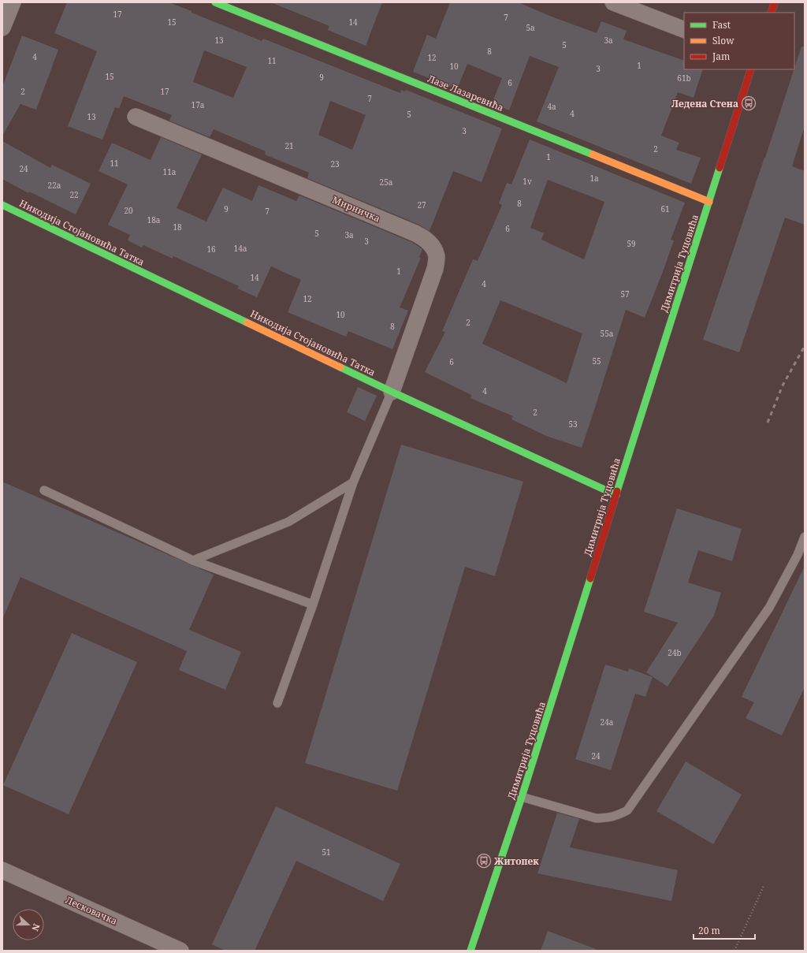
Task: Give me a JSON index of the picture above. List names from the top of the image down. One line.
{"streets":{"street":["Лазе Лазаревића","Мирничка","Никодија Стојановића Татка","Димитрија Туцовића","Лесковачка"]},"crossings":[["Лазе Лазаревића","Димитрија Туцовића"],["Мирничка","Никодија Стојановића Татка"],["Никодија Стојановића Татка","Димитрија Туцовића"]],"places":{"bus stop":["Ледена Стена","Житопек"]},"house_numbers":["17","7","15","14","5a","13","3a","5","8","4","12","11","1","10","3","15","9","61b","6","2","17","7","17a","4a","4","5","13","3","21","2","1","11","23","24","11a","1a","1v","25a","22a","22","8","27","9","61","20","7","18a","18","6","5","3a","3","59","14a","16","1","14","4","57","12","10","2","8","55a","55","6","4","2","53","24b","24a","24","51"],"legend":["Fast","Slow","Jam"],"scale_bar":"20 m","north":"right"}
